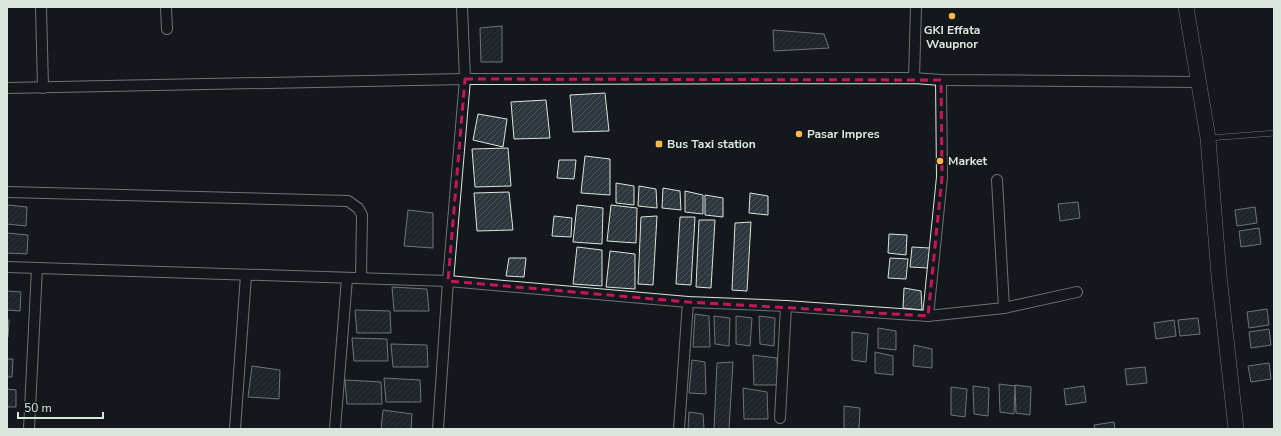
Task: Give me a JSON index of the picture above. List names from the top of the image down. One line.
{"places":{"other":["GKI Effata Waupnor","Pasar Impres","Market"],"transit":["Bus Taxi station"]},"scale_bar":"50 m"}
